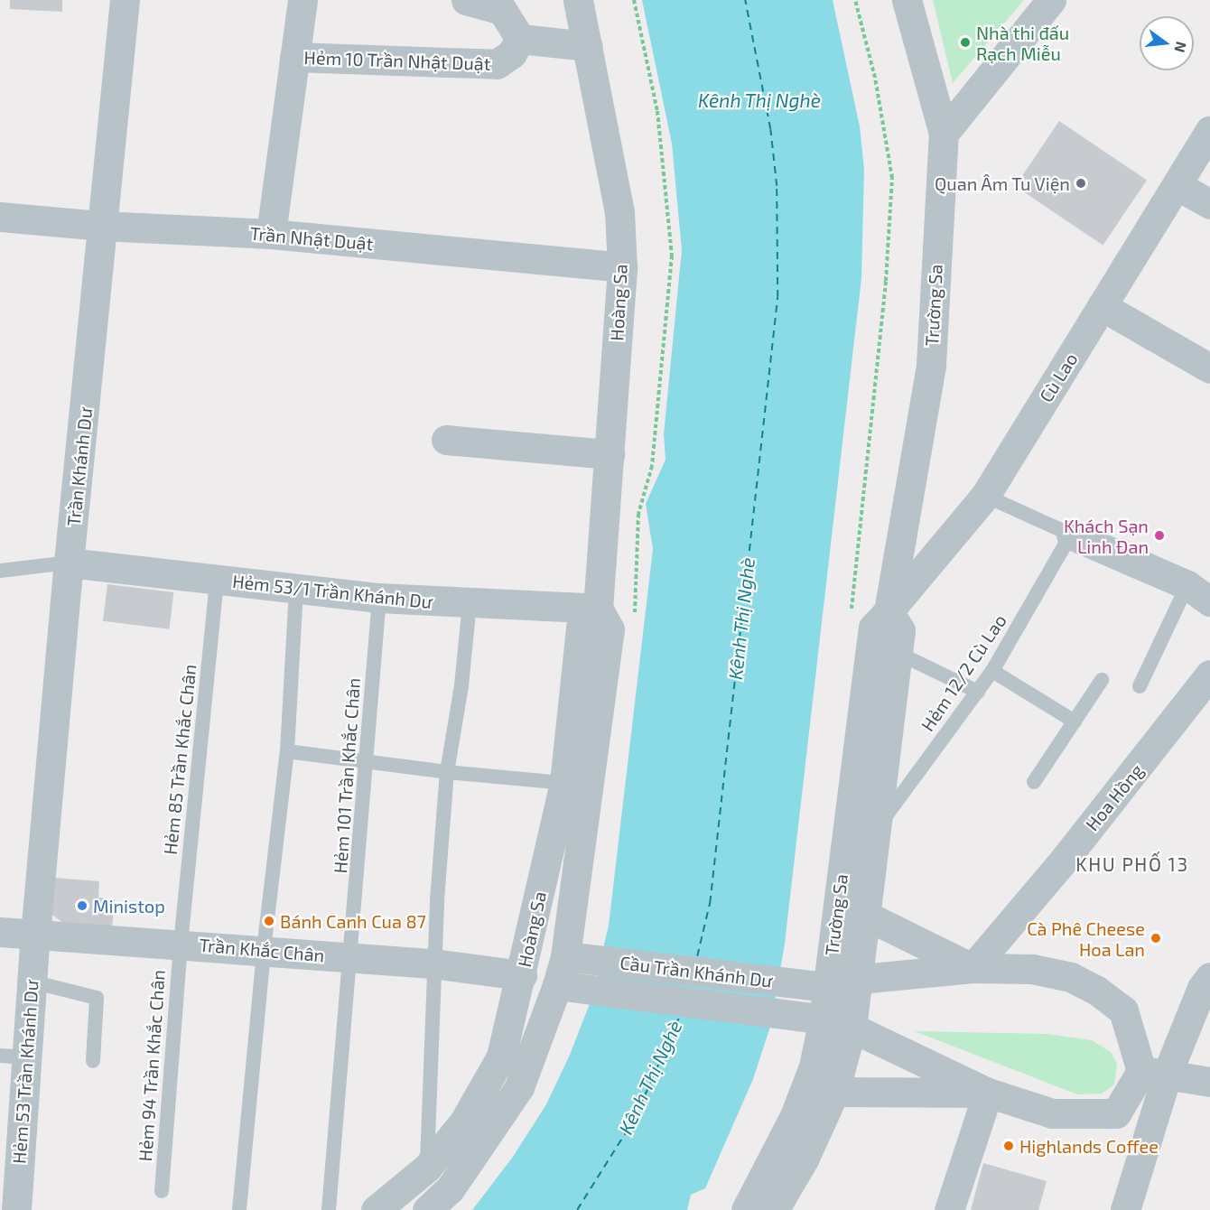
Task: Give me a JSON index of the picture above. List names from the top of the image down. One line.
{"streets":{"street":["Hẻm 10 Trần Nhật Duật","Trần Nhật Duật","Hoàng Sa","Trường Sa","Cù Lao","Trần Khánh Dư","Hẻm 53/1 Trần Khánh Dư","Hoa Hồng","Trần Khắc Chân","Cầu Trần Khánh Dư","Hẻm 53 Trần Khánh Dư"],"lane":["Hẻm 12/2 Cù Lao","Hẻm 85 Trần Khắc Chân","Hẻm 101 Trần Khắc Chân","Hẻm 94 Trần Khắc Chân"]},"crossings":[["Hẻm 10 Trần Nhật Duật","Trần Nhật Duật"],["Trần Nhật Duật","Hoàng Sa"],["Trần Nhật Duật","Trần Khánh Dư"],["Hoàng Sa","Hẻm 53/1 Trần Khánh Dư"],["Hoàng Sa","Trần Khắc Chân"],["Hoàng Sa","Cầu Trần Khánh Dư"],["Trường Sa","Cù Lao"],["Trường Sa","Hẻm 12/2 Cù Lao"],["Trường Sa","Cầu Trần Khánh Dư"],["Trần Khánh Dư","Hẻm 53/1 Trần Khánh Dư"],["Trần Khánh Dư","Trần Khắc Chân"],["Trần Khánh Dư","Hẻm 53 Trần Khánh Dư"],["Hẻm 53/1 Trần Khánh Dư","Hẻm 85 Trần Khắc Chân"],["Hẻm 53/1 Trần Khánh Dư","Hẻm 101 Trần Khắc Chân"],["Hẻm 85 Trần Khắc Chân","Trần Khắc Chân"],["Hẻm 85 Trần Khắc Chân","Hẻm 94 Trần Khắc Chân"],["Hẻm 101 Trần Khắc Chân","Trần Khắc Chân"],["Trần Khắc Chân","Hẻm 94 Trần Khắc Chân"],["Trần Khắc Chân","Hẻm 53 Trần Khánh Dư"]],"districts":["KHU PHỐ 13"],"water":["Kênh Thị Nghè"],"places":["Nhà thi đấu Rạch Miễu","Quan Âm Tu Viện","Khách Sạn Linh Đan","Ministop","Bánh Canh Cua 87","Cà Phê Cheese Hoa Lan","Highlands Coffee"],"north":"right"}
